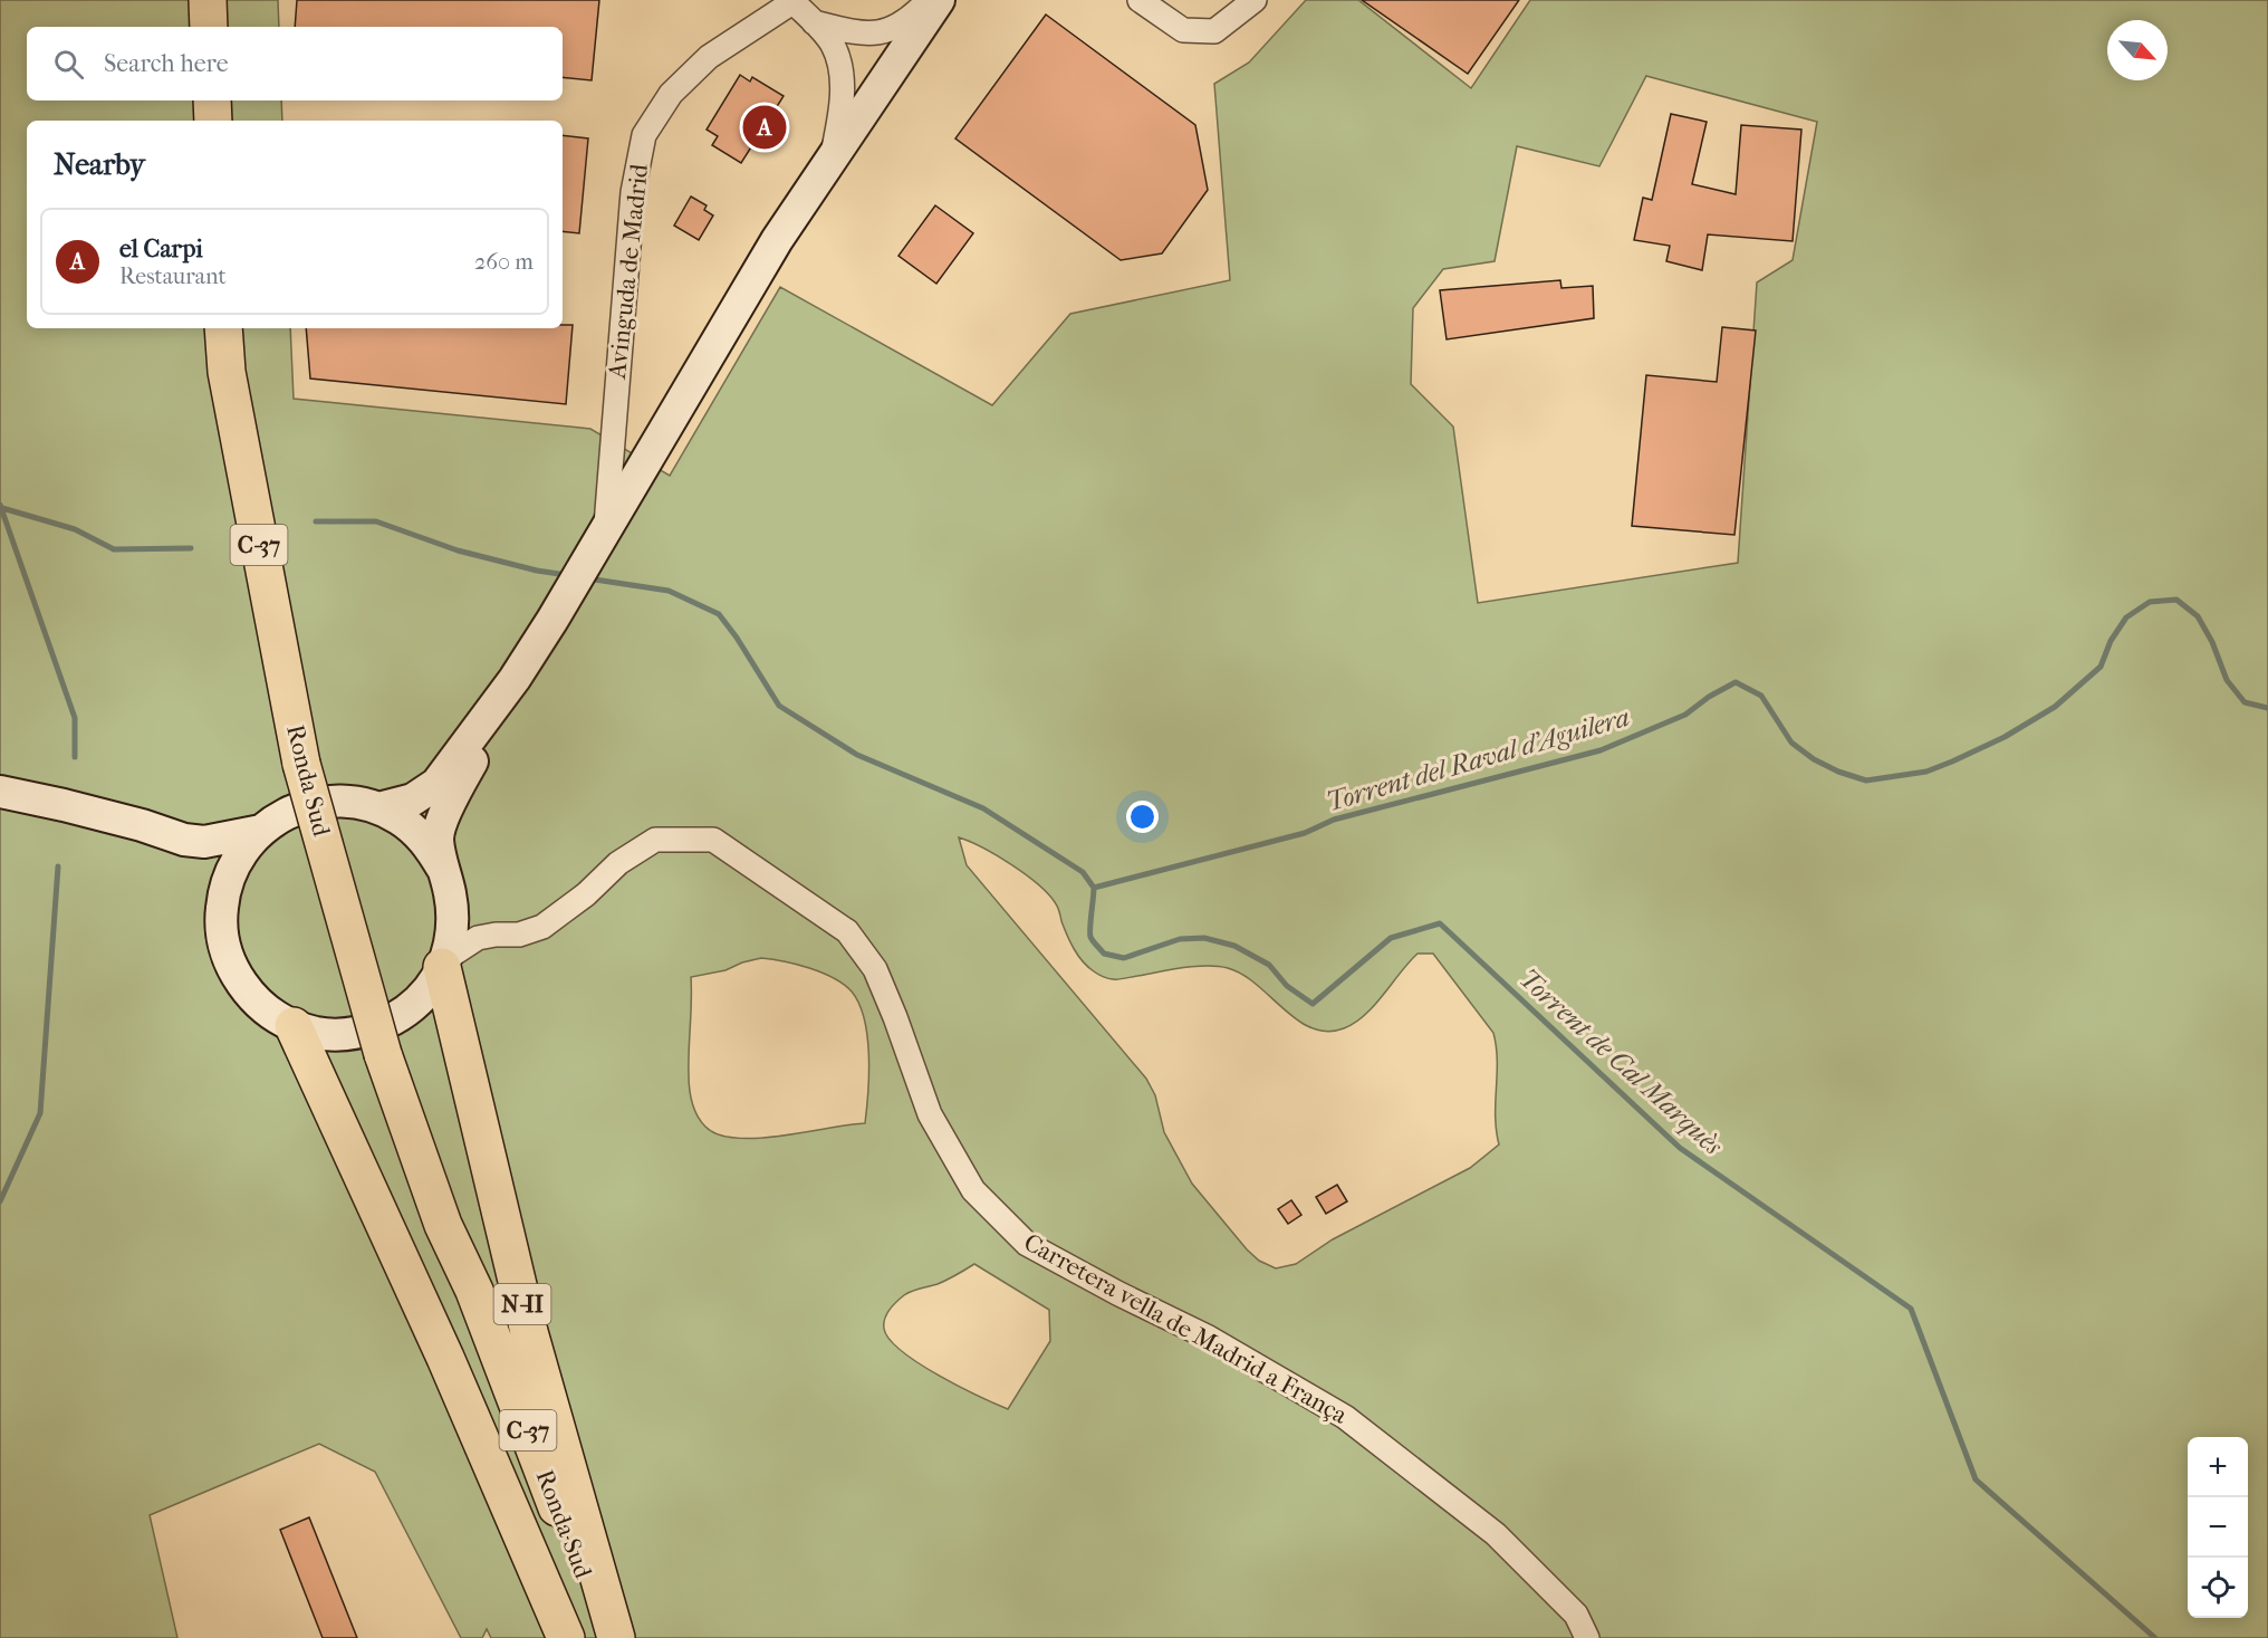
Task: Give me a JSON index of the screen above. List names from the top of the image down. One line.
{"streets":{"highway":["C-37","Ronda Sud","N-II"],"street":["Avinguda de Madrid","Carretera vella de Madrid a França"]},"crossings":[["Avinguda de Madrid","N-II"],["N-II","Carretera vella de Madrid a França"]],"water":["Torrent del Raval d'Aguilera","Torrent de Cal Marquès"],"north":"bottom right","page":{"search":"Search here","pins":"A","heading":"Nearby","list":[{"mark":"A","name":"el Carpi","note":"Restaurant","value":"260 m"}],"map_buttons":["+","−"]}}
